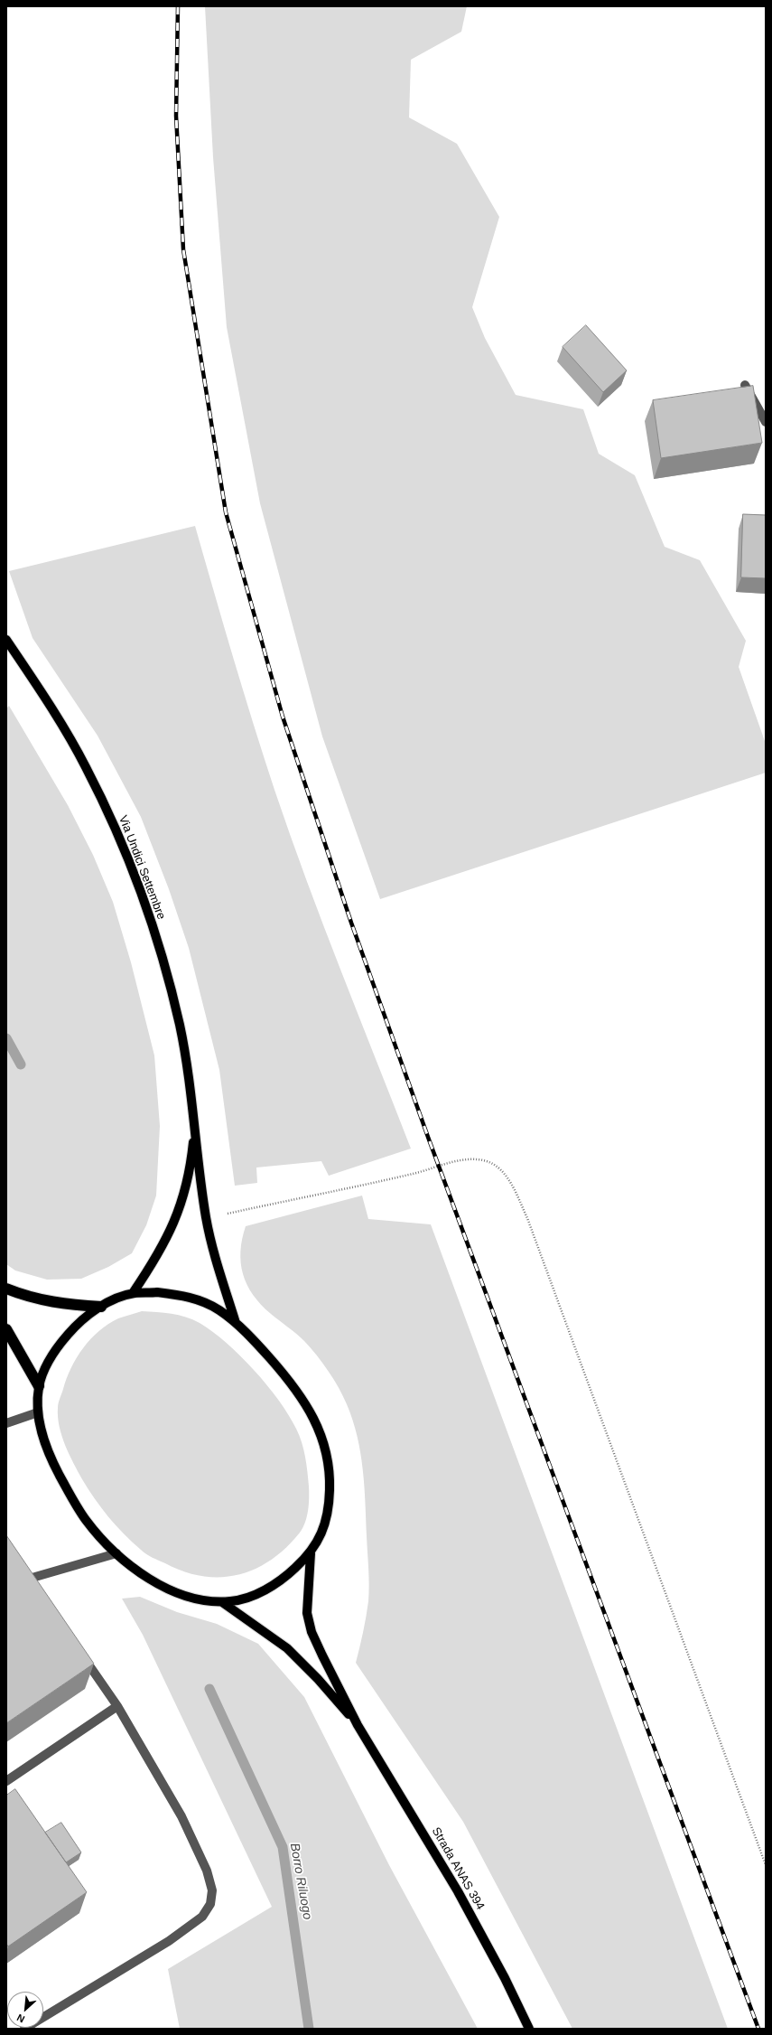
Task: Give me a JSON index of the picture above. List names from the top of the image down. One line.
{"streets":{"main road":["Via Undici Settembre","Strada ANAS 394"]},"crossings":[["Via Undici Settembre","Strada ANAS 394"]],"water":["Borro Riluogo"],"north":"bottom left"}
